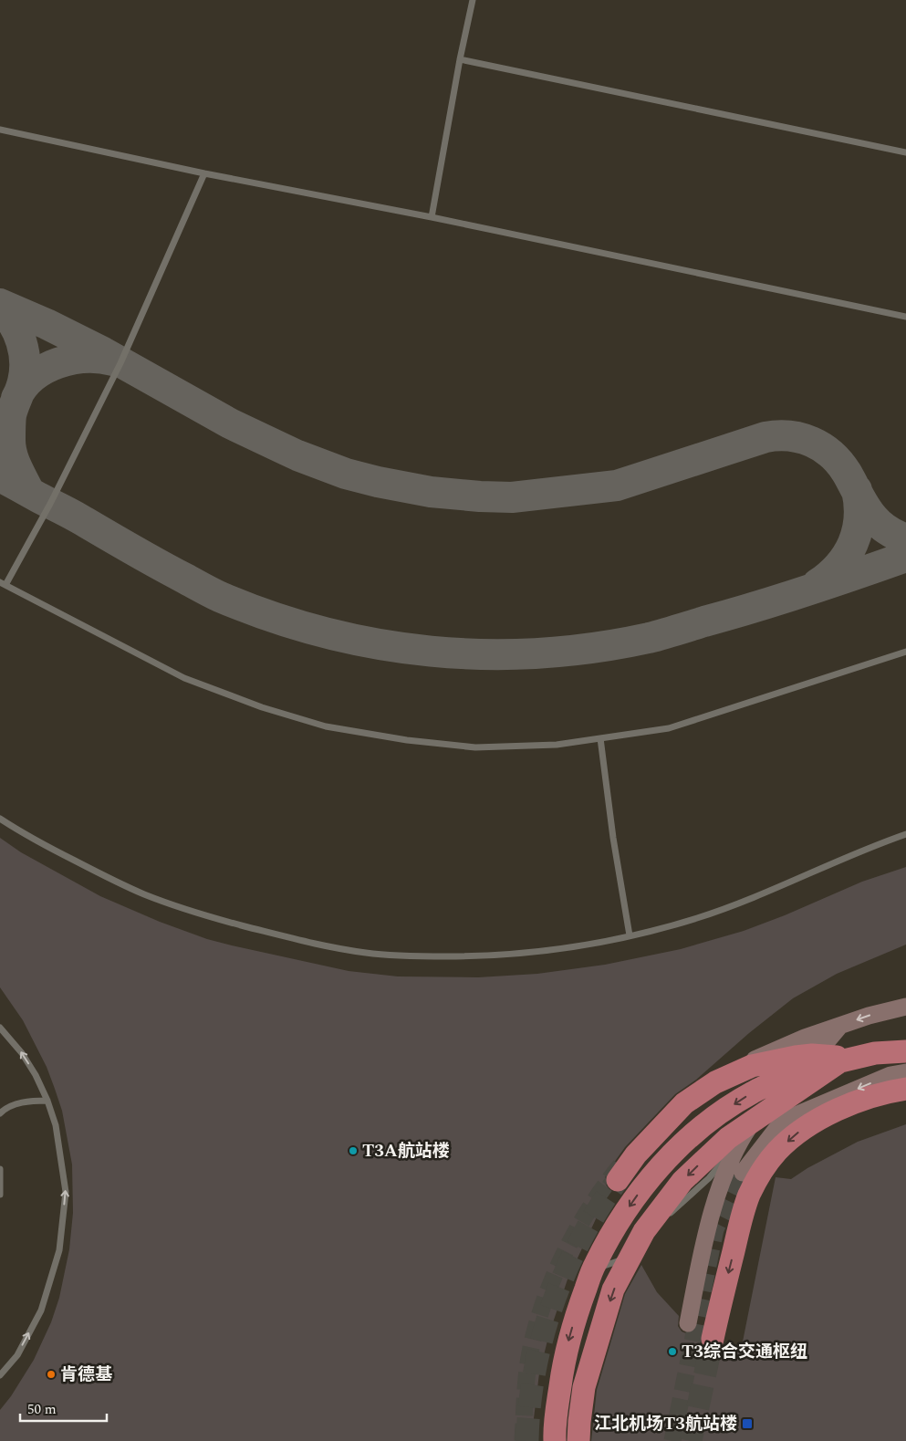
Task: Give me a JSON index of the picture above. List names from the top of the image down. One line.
{"places":{"other":["T3A航站楼","T3综合交通枢纽","肯德基"],"transit":["江北机场T3航站楼"]},"scale_bar":"50 m"}
